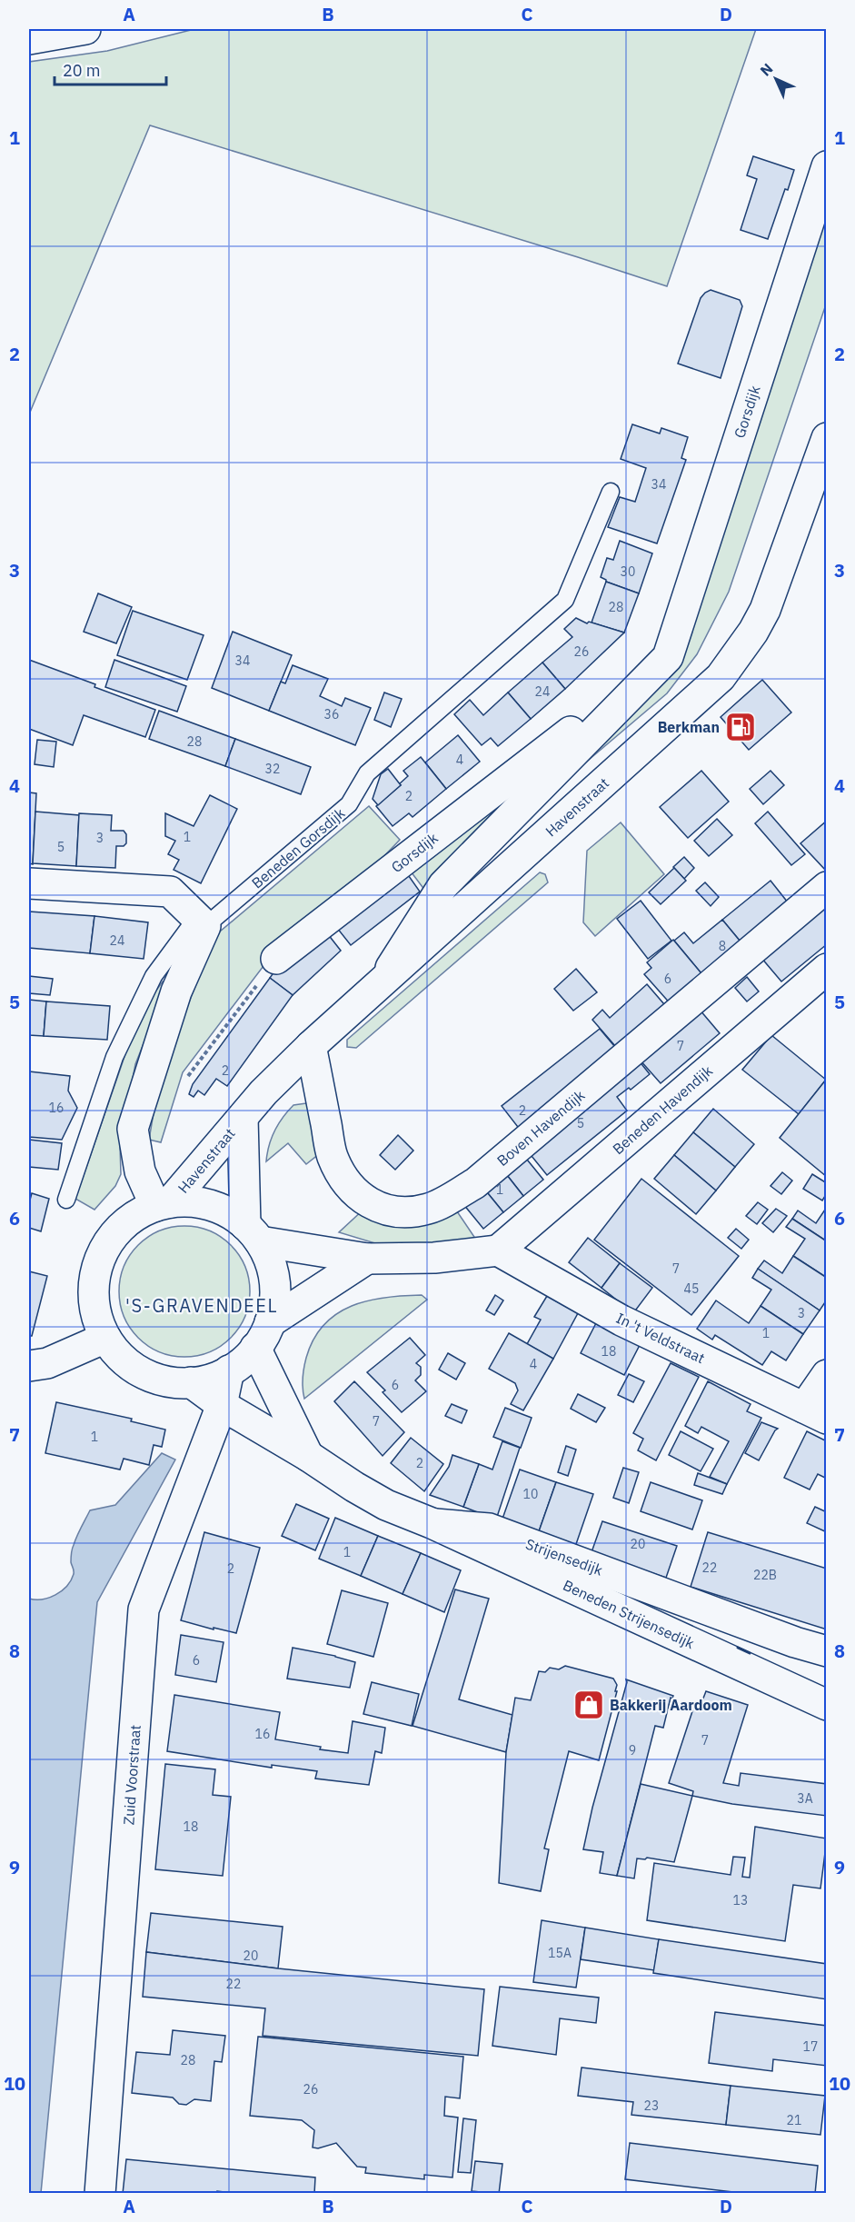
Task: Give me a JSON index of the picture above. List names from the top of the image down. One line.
{"streets":{"street":["Gorsdijk","Havenstraat","Beneden Gorsdijk","Beneden Havendijk","Boven Havendijk","In 't Veldstraat","Strijensedijk","Beneden Strijensedijk","Zuid Voorstraat"]},"crossings":[["Gorsdijk","Havenstraat"],["Havenstraat","Beneden Gorsdijk"],["Havenstraat","Boven Havendijk"],["Havenstraat","Strijensedijk"],["Havenstraat","Zuid Voorstraat"],["Beneden Gorsdijk","Strijensedijk"],["Beneden Gorsdijk","Zuid Voorstraat"],["Beneden Havendijk","In 't Veldstraat"],["Strijensedijk","Beneden Strijensedijk"],["Strijensedijk","Zuid Voorstraat"]],"districts":["'S-GRAVENDEEL"],"places":{"fuel station":["Berkman"],"shop":["Bakkerij Aardoom"]},"house_numbers":["34","30","28","26","34","24","36","28","4","32","2","1","3","5","24","8","6","7","2","16","2","5","1","7","45","3","1","18","4","6","7","1","2","10","20","1","22","2","22B","6","16","7","9","3A","18","13","15A","20","22","17","28","26","23","21"],"scale_bar":"20 m","north":"top left","grid":{"columns":["A","B","C","D"],"rows":["1","2","3","4","5","6","7","8","9","10"]}}
